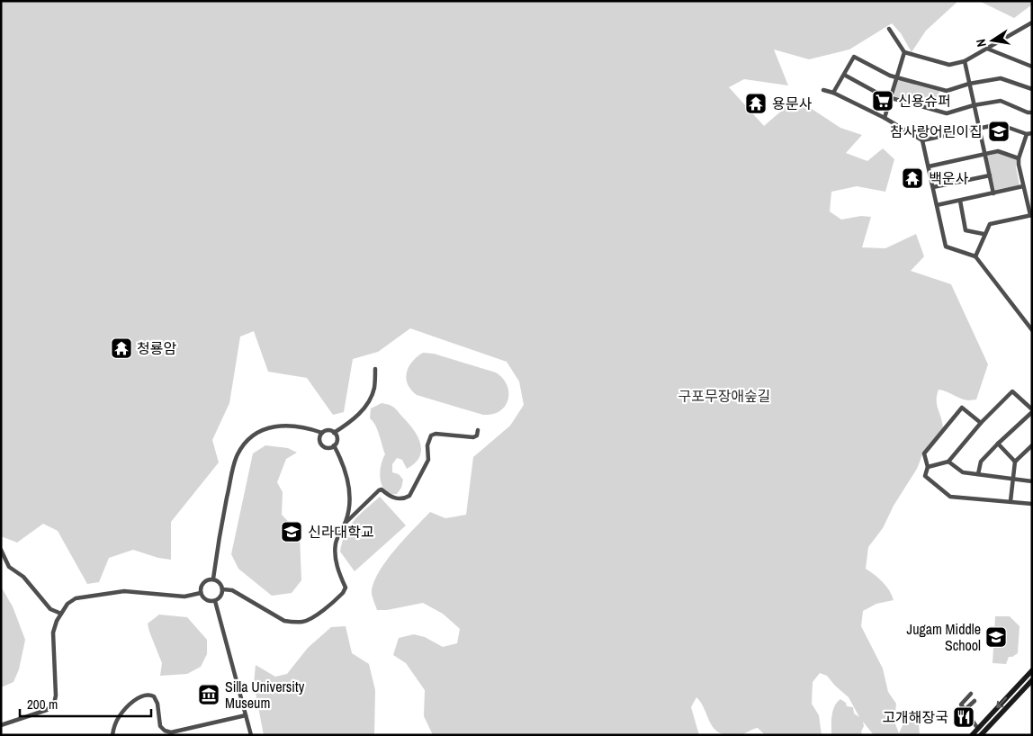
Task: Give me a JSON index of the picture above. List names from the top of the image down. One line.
{"parks":["구포무장애숲길"],"places":{"supermarket":["신용슈퍼"],"temple":["용문사","백운사","청룡암"],"school or university":["참사랑어린이집","신라대학교","Jugam Middle School"],"museum":["Silla University Museum"],"restaurant":["고개해장국"]},"scale_bar":"200 m","north":"left"}
